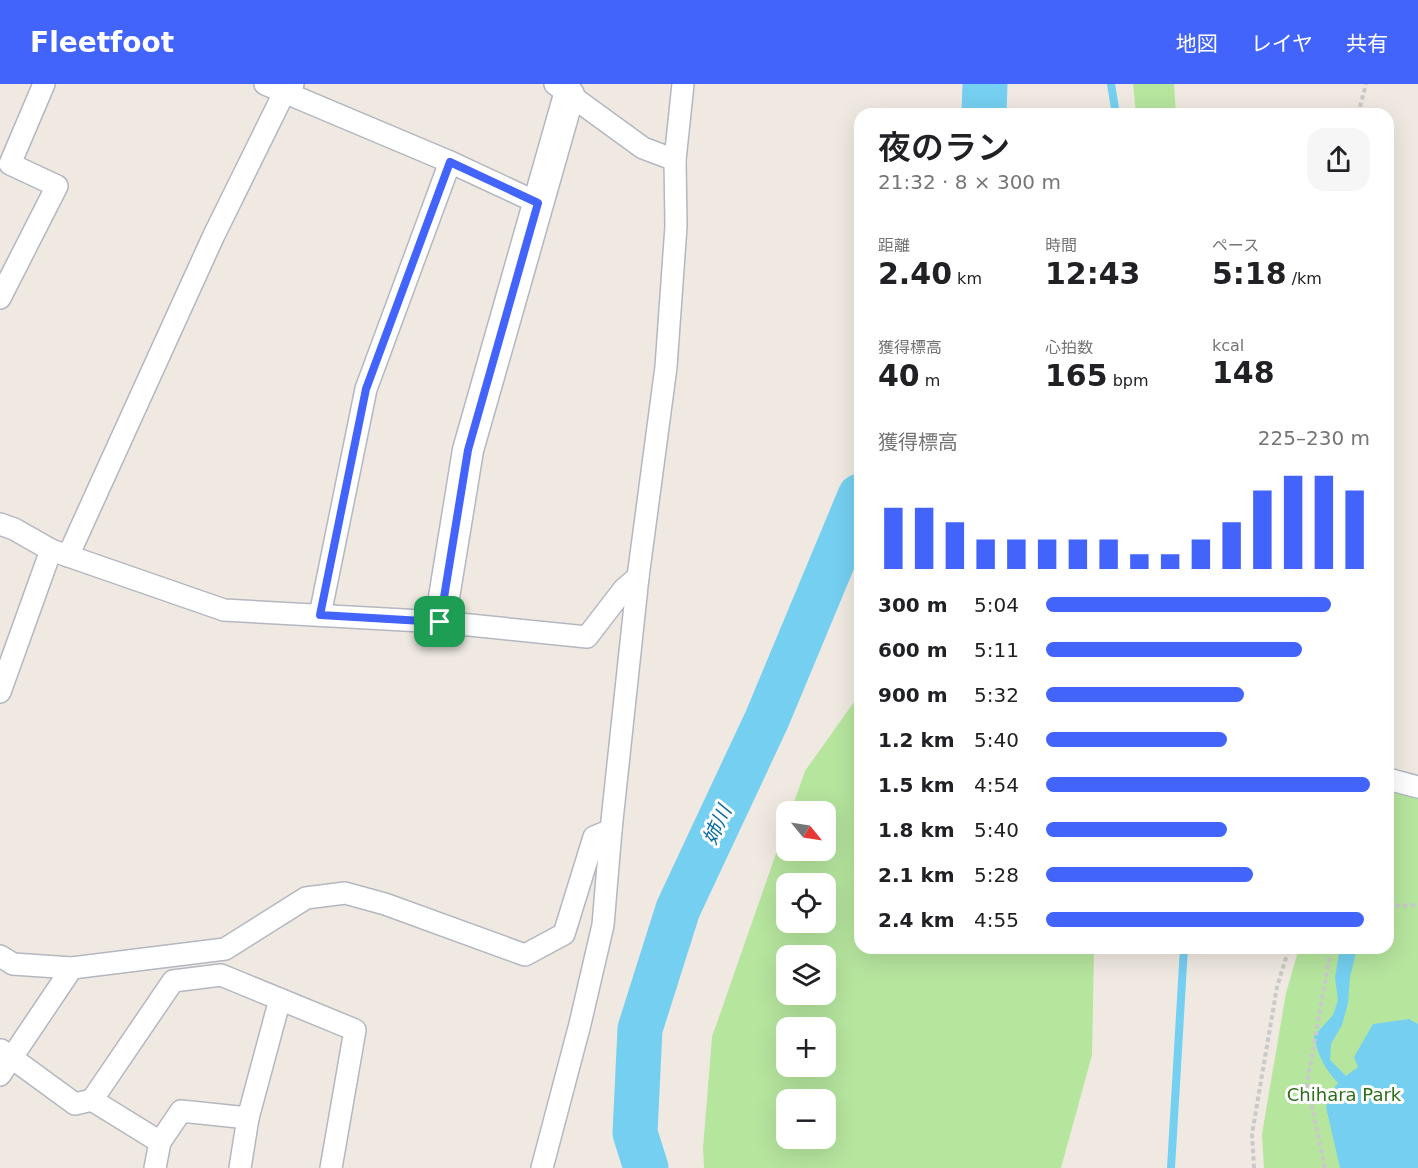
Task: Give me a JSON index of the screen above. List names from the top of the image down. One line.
{"water":["姉川"],"parks":["Chihara Park"],"north":"bottom right","page":{"header":"Fleetfoot","nav":["地図","レイヤ","共有"],"heading":["夜のラン","21:32 · 8 × 300 m"],"stats":[["距離","2.40 km"],["時間","12:43"],["ペース","5:18 /km"],["獲得標高","40 m"],["心拍数","165 bpm"],["kcal","148"]],"chart":["獲得標高","225–230 m"],"list":[{"name":"300 m","note":"5:04"},{"name":"600 m","note":"5:11"},{"name":"900 m","note":"5:32"},{"name":"1.2 km","note":"5:40"},{"name":"1.5 km","note":"4:54"},{"name":"1.8 km","note":"5:40"},{"name":"2.1 km","note":"5:28"},{"name":"2.4 km","note":"4:55"}],"map_buttons":["+","−"]}}
